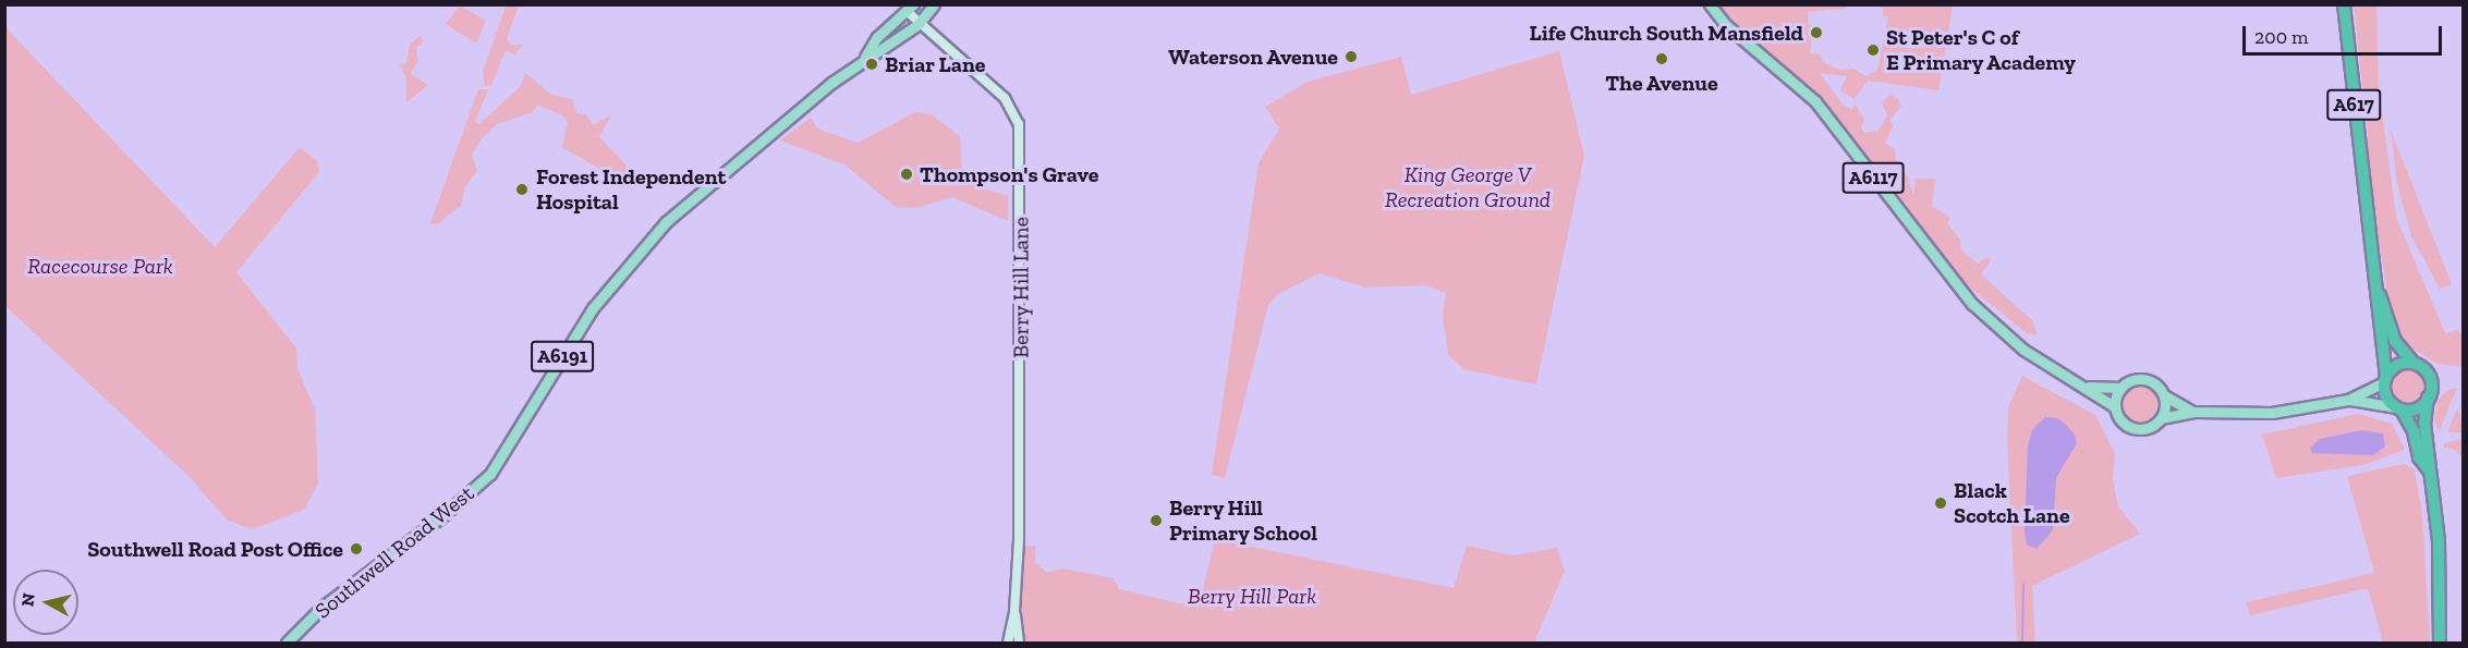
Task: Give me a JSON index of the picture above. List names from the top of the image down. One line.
{"streets":{"highway":["A617"],"main road":["A6117","A6191","Southwell Road West"],"street":["Berry Hill Lane"]},"crossings":[["A617","A6117"],["Berry Hill Lane","Southwell Road West"]],"parks":["King George V Recreation Ground","Racecourse Park","Berry Hill Park"],"places":["Life Church South Mansfield","St Peter's C of E Primary Academy","Waterson Avenue","The Avenue","Briar Lane","Thompson's Grave","Forest Independent Hospital","Black Scotch Lane","Berry Hill Primary School","Southwell Road Post Office"],"scale_bar":"200 m","north":"left"}
